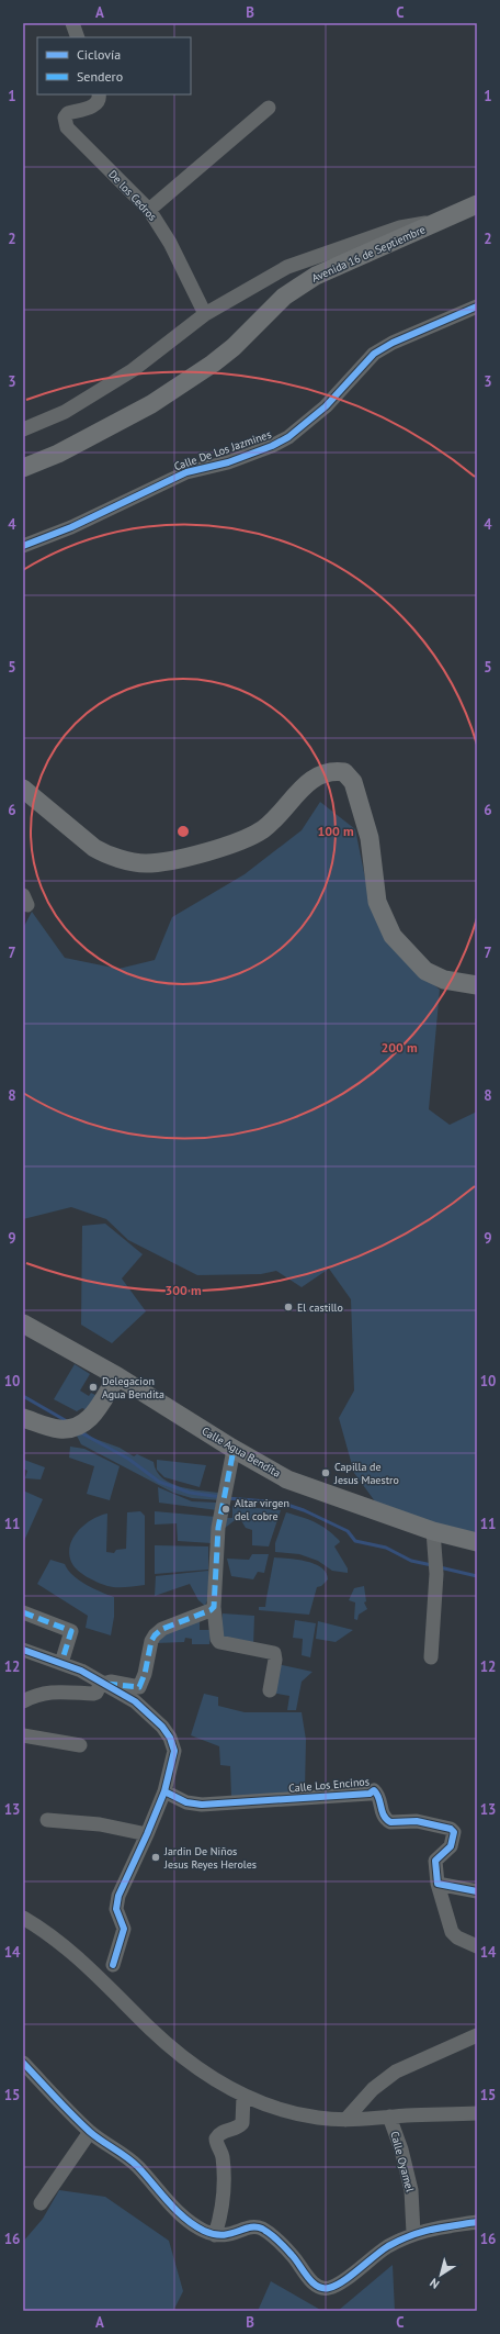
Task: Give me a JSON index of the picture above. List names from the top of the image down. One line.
{"streets":{"main road":["Avenida 16 de Septiembre","Calle Agua Bendita"],"street":["De los Cedros","Calle De Los Jazmines","Calle Los Encinos","Calle Oyamel"]},"places":["El castillo","Delegacion Agua Bendita","Capilla de Jesus Maestro","Altar virgen del cobre","Jardin De Niños Jesus Reyes Heroles"],"legend":["Ciclovía","Sendero"],"north":"bottom left","grid":{"columns":["A","B","C"],"rows":["1","2","3","4","5","6","7","8","9","10","11","12","13","14","15","16"]},"rings":["100 m","200 m","300 m"]}
